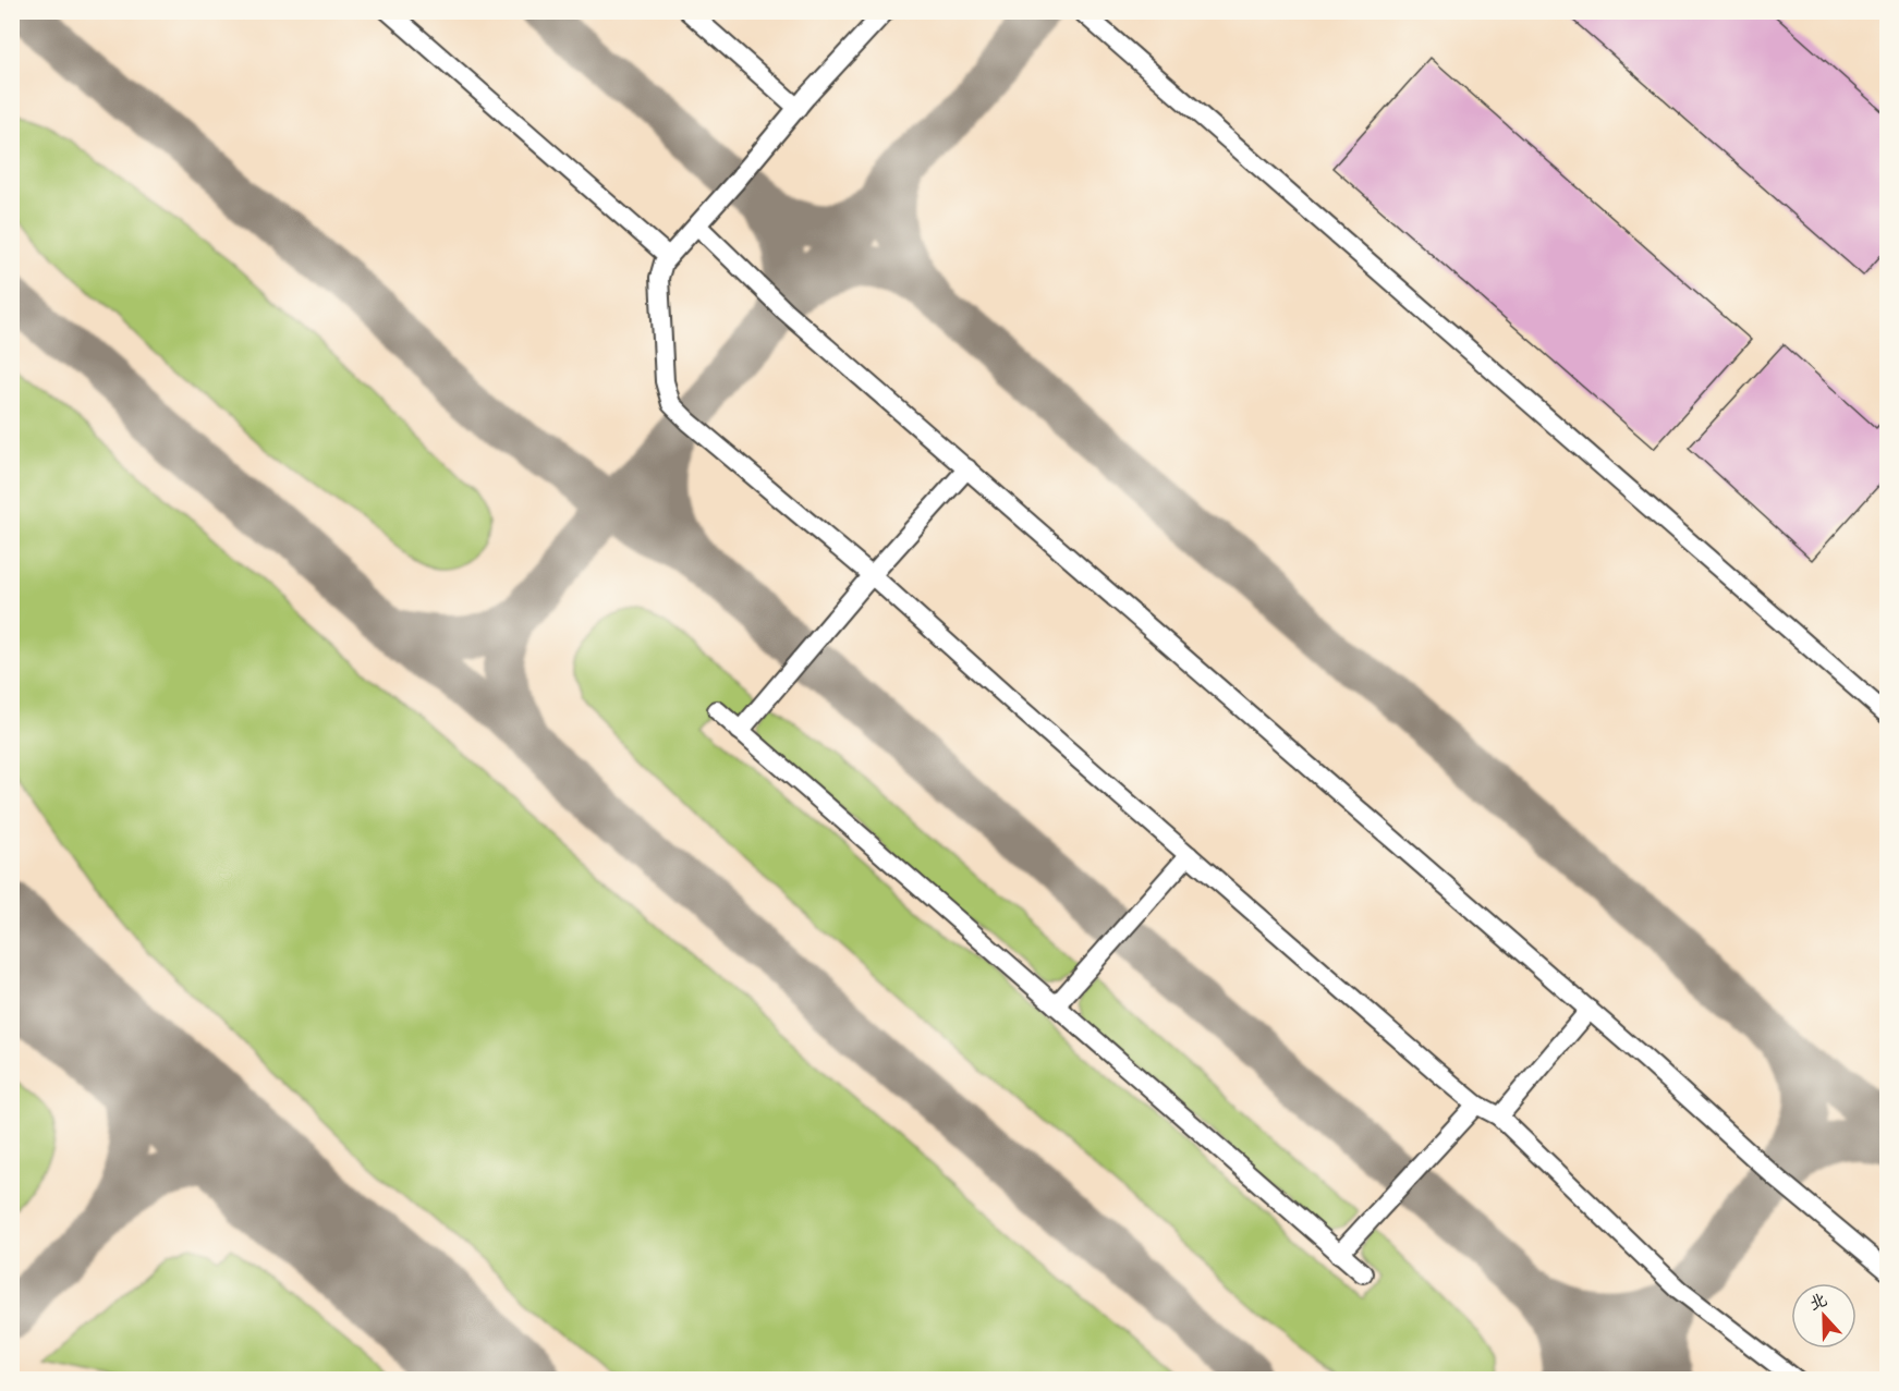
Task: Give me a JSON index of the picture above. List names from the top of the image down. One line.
{"north":"top"}
